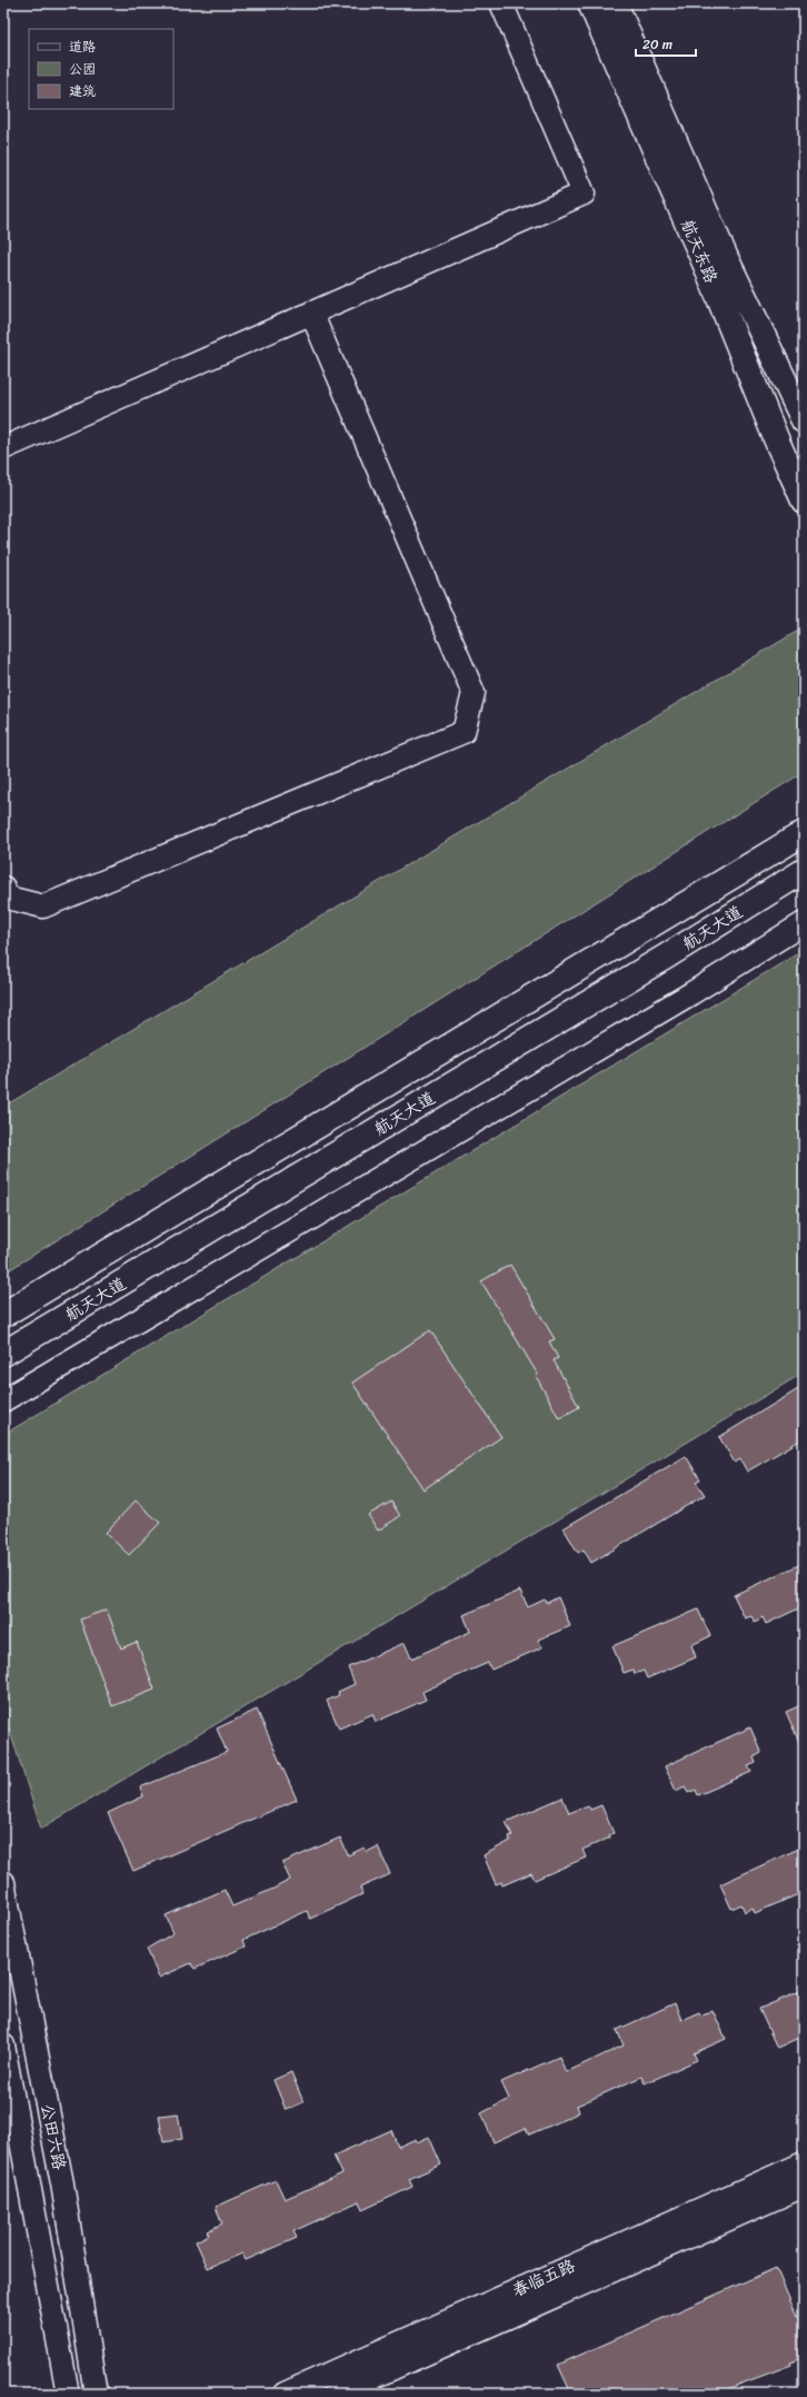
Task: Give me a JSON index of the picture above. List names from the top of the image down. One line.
{"streets":{"main road":["航天东路","航天大道"],"street":["公田六路","春临五路"]},"legend":["道路","公园","建筑"],"scale_bar":"20 m"}
